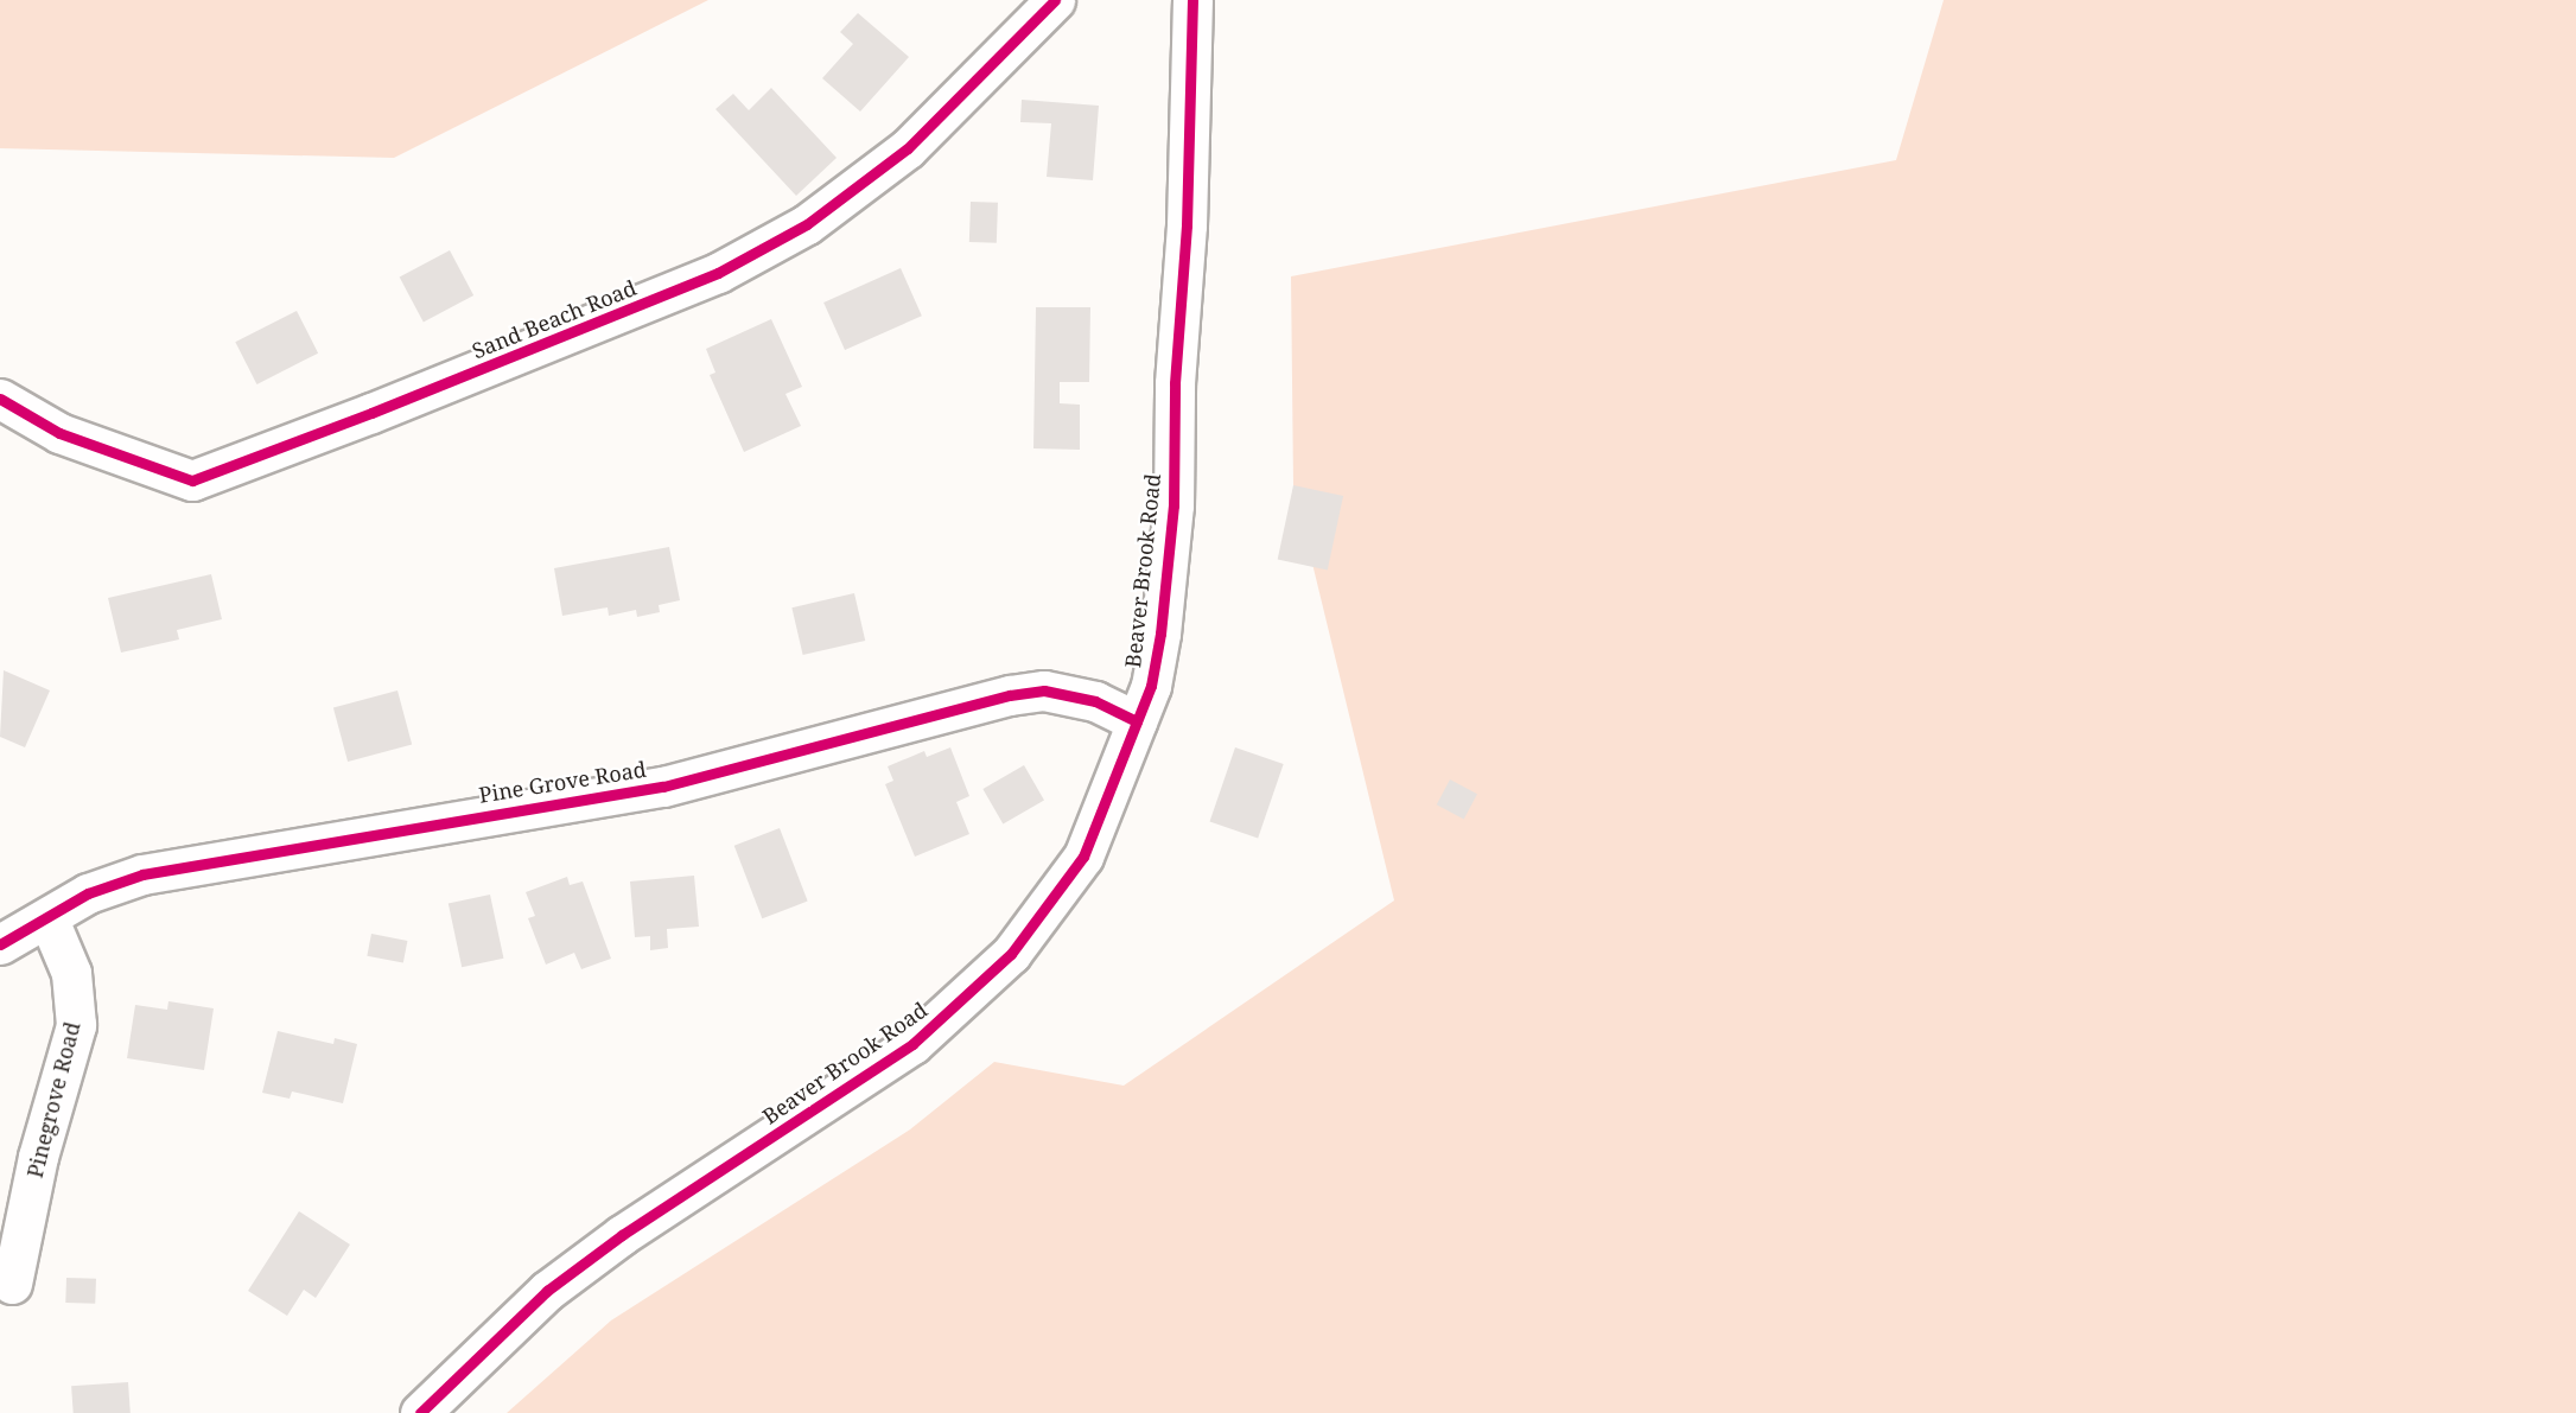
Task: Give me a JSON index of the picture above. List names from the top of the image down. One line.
{"streets":{"street":["Sand Beach Road","Beaver Brook Road","Pine Grove Road","Pinegrove Road"]},"crossings":[["Beaver Brook Road","Pine Grove Road"],["Pine Grove Road","Pinegrove Road"]]}
